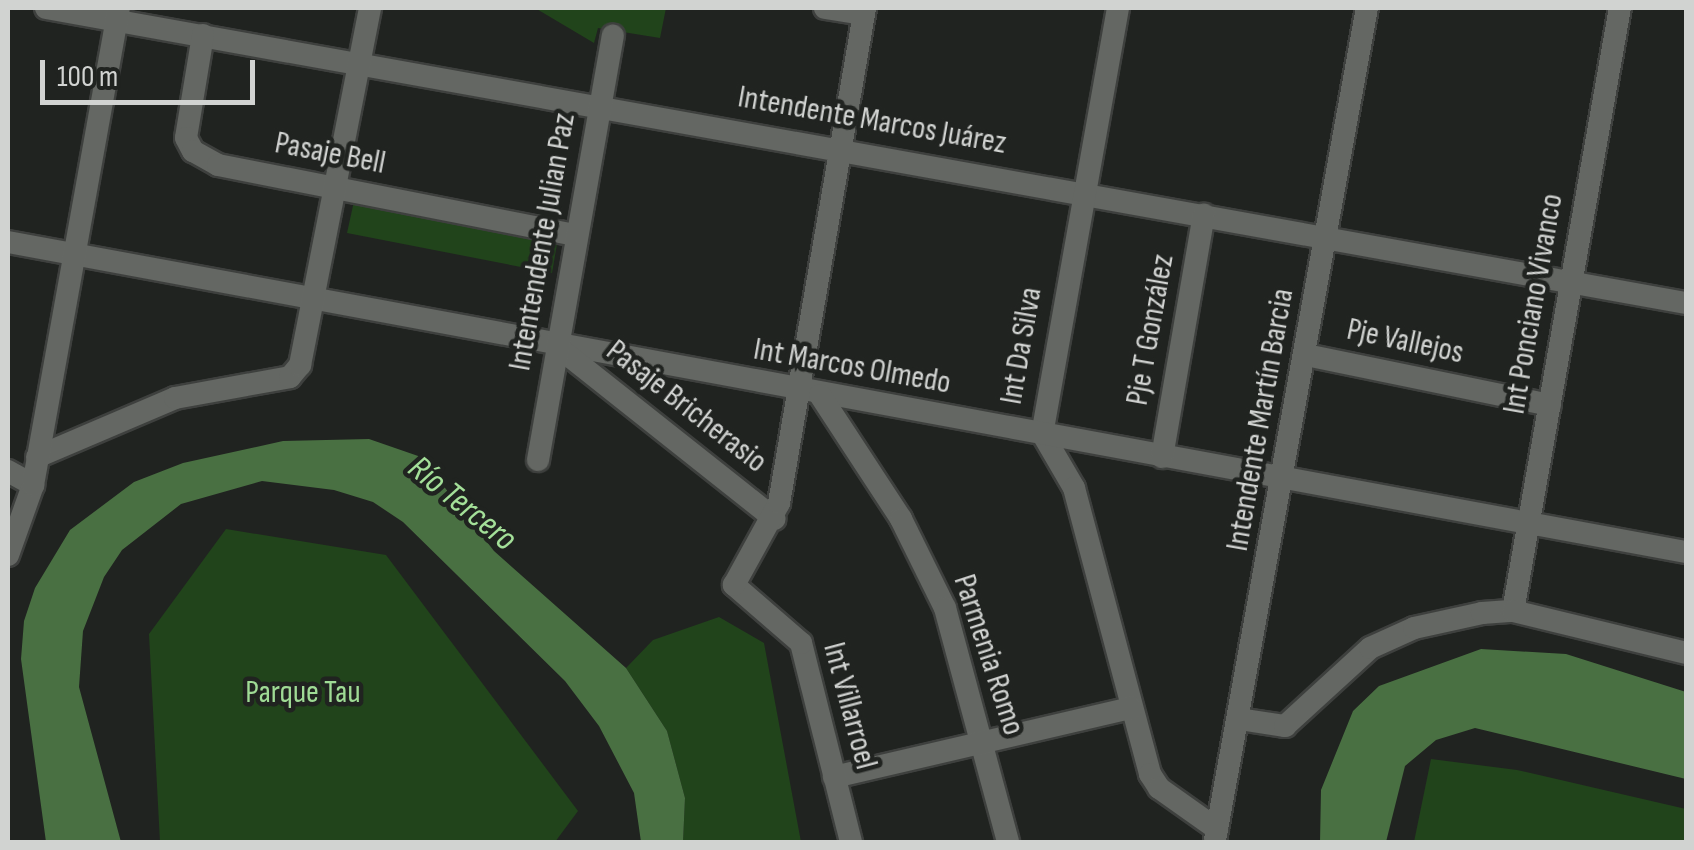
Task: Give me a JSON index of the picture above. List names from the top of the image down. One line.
{"streets":{"street":["Intendente Marcos Juárez","Pasaje Bell","Intentendente Julian Paz","Int Ponciano Vivanco","Pje T González","Pje Vallejos","Int Da Silva","Int Marcos Olmedo","Pasaje Bricherasio","Intendente Martín Barcia","Parmenia Romo","Int Villarroel"]},"crossings":[["Intendente Marcos Juárez","Pasaje Bell"],["Intendente Marcos Juárez","Intentendente Julian Paz"],["Intendente Marcos Juárez","Int Ponciano Vivanco"],["Intendente Marcos Juárez","Pje T González"],["Intendente Marcos Juárez","Int Da Silva"],["Intendente Marcos Juárez","Intendente Martín Barcia"],["Intendente Marcos Juárez","Int Villarroel"],["Pasaje Bell","Intentendente Julian Paz"],["Intentendente Julian Paz","Int Marcos Olmedo"],["Intentendente Julian Paz","Pasaje Bricherasio"],["Int Ponciano Vivanco","Pje Vallejos"],["Int Ponciano Vivanco","Int Marcos Olmedo"],["Pje T González","Int Marcos Olmedo"],["Pje Vallejos","Intendente Martín Barcia"],["Int Da Silva","Int Marcos Olmedo"],["Int Da Silva","Intendente Martín Barcia"],["Int Marcos Olmedo","Pasaje Bricherasio"],["Int Marcos Olmedo","Intendente Martín Barcia"],["Int Marcos Olmedo","Parmenia Romo"],["Int Marcos Olmedo","Int Villarroel"],["Pasaje Bricherasio","Int Villarroel"],["Parmenia Romo","Int Villarroel"]],"water":["Río Tercero"],"parks":["Parque Tau"],"scale_bar":"100 m"}
